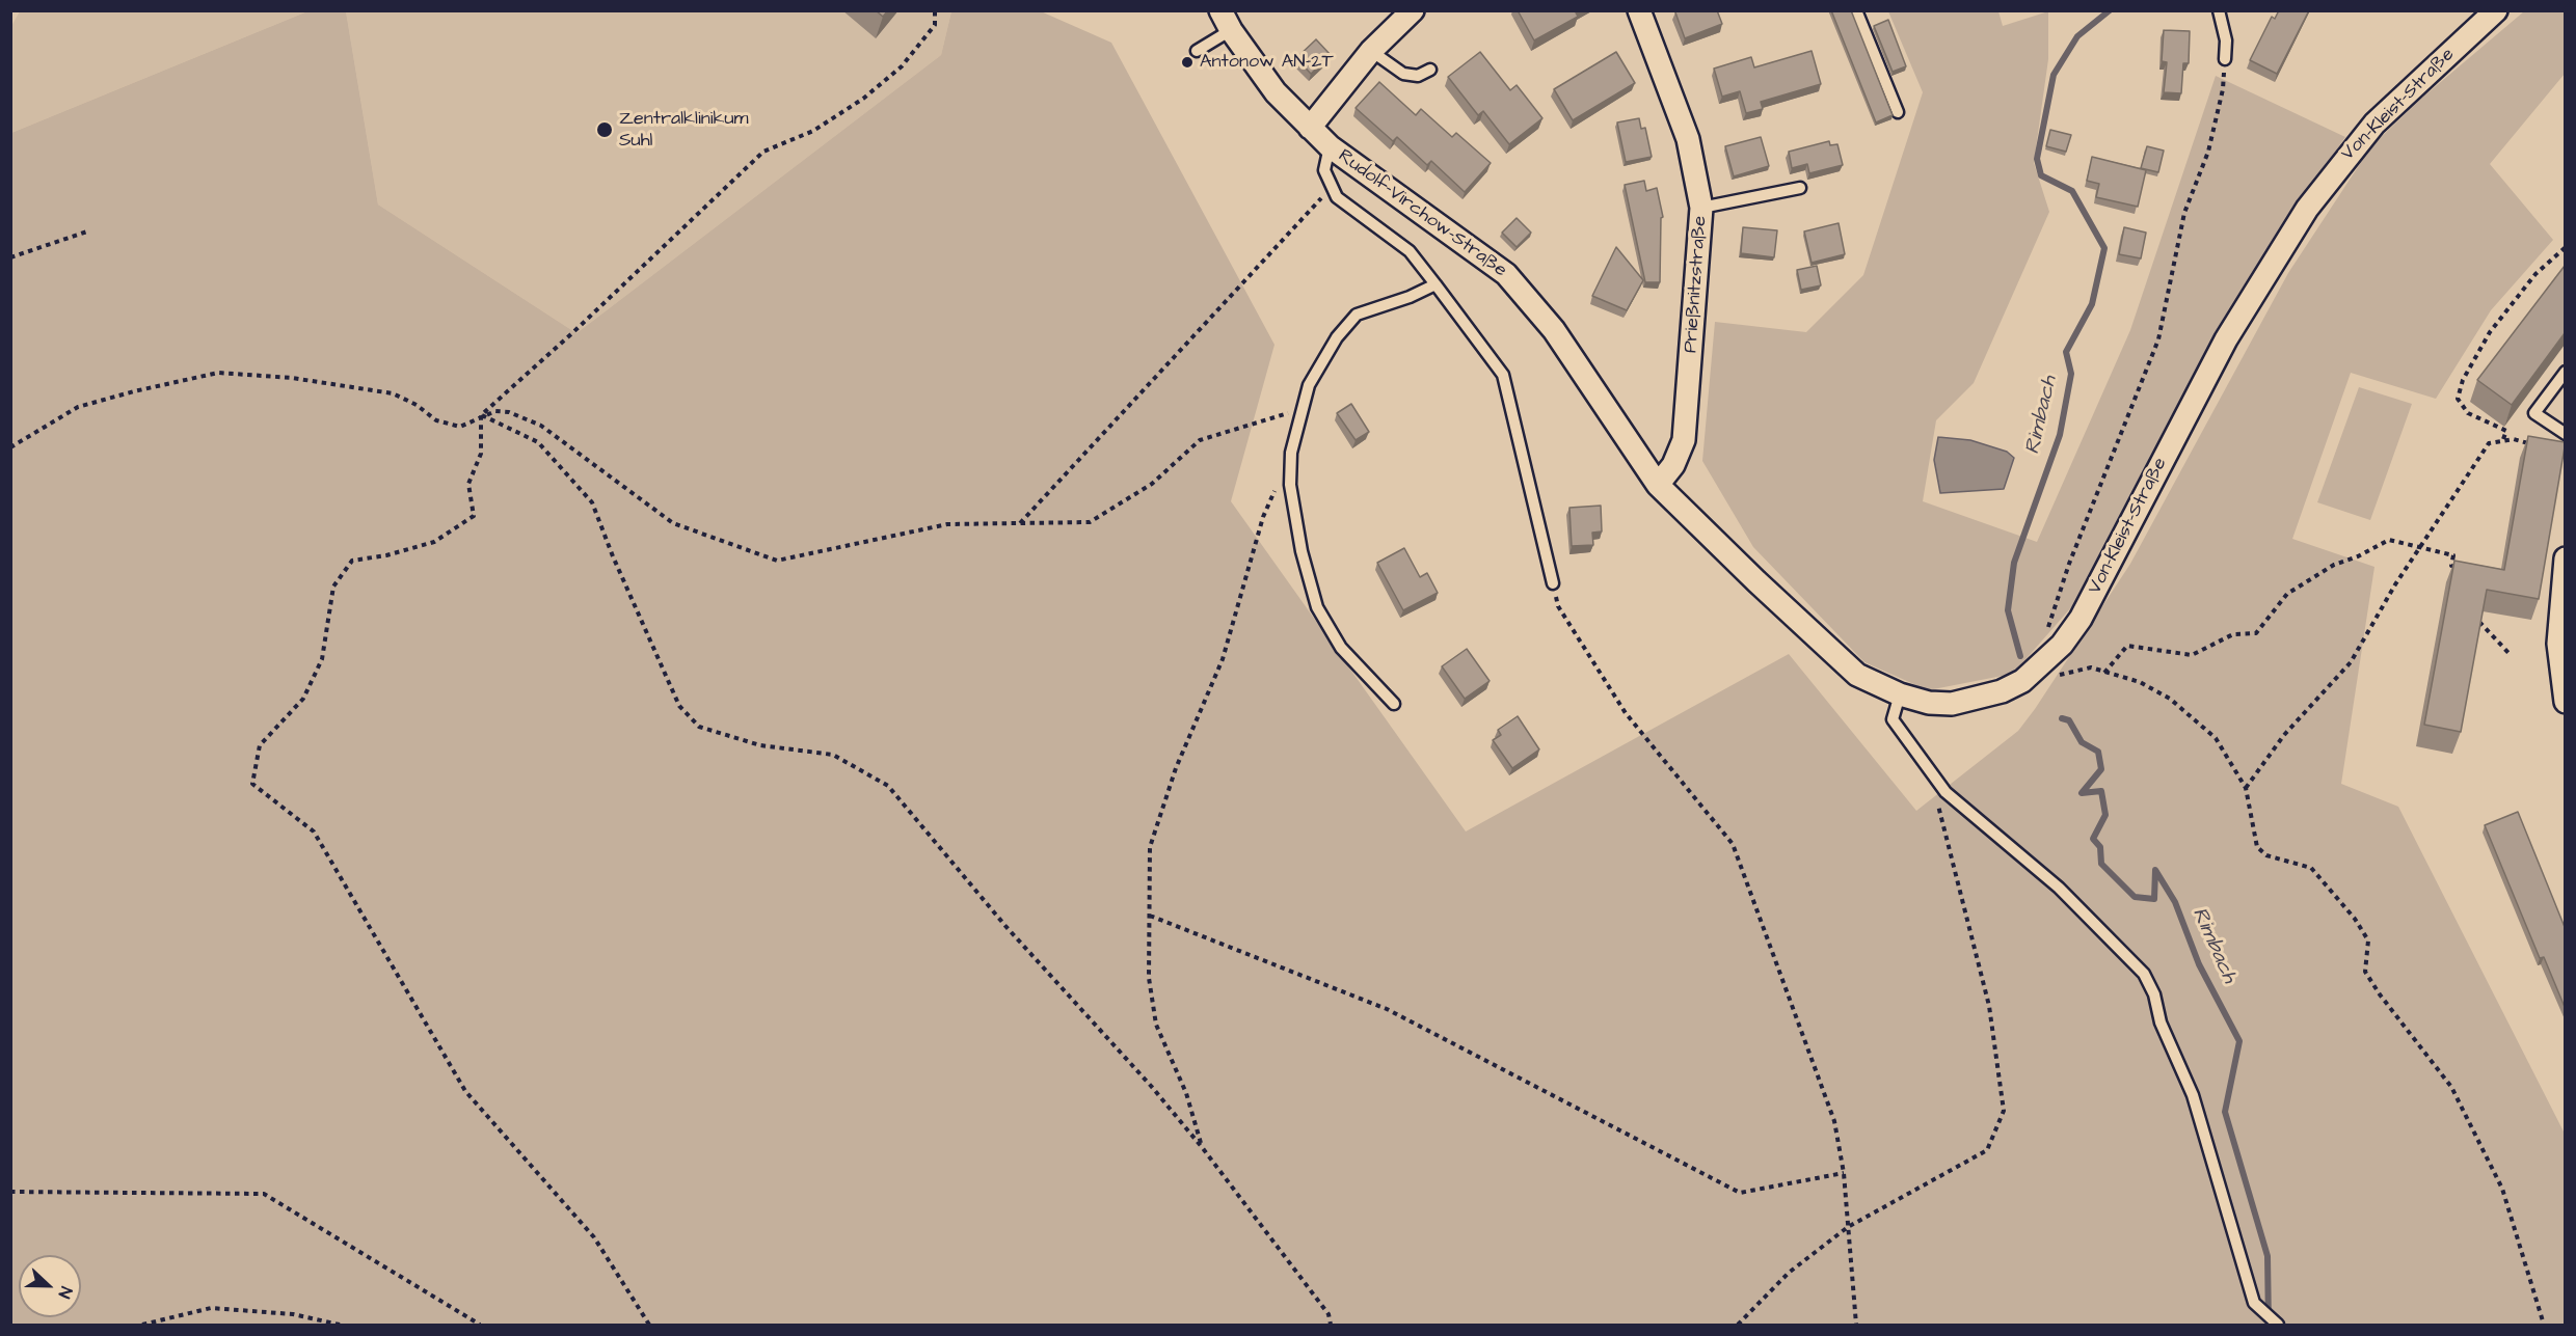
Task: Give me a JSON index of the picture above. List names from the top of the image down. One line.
{"streets":{"street":["Von-Kleist-Straße","Rudolf-Virchow-Straße","Prießnitzstraße"]},"crossings":[["Von-Kleist-Straße","Rudolf-Virchow-Straße"],["Von-Kleist-Straße","Prießnitzstraße"],["Rudolf-Virchow-Straße","Prießnitzstraße"]],"water":["Rimbach"],"places":["Antonow AN-2T","Zentralklinikum Suhl"],"north":"right"}
